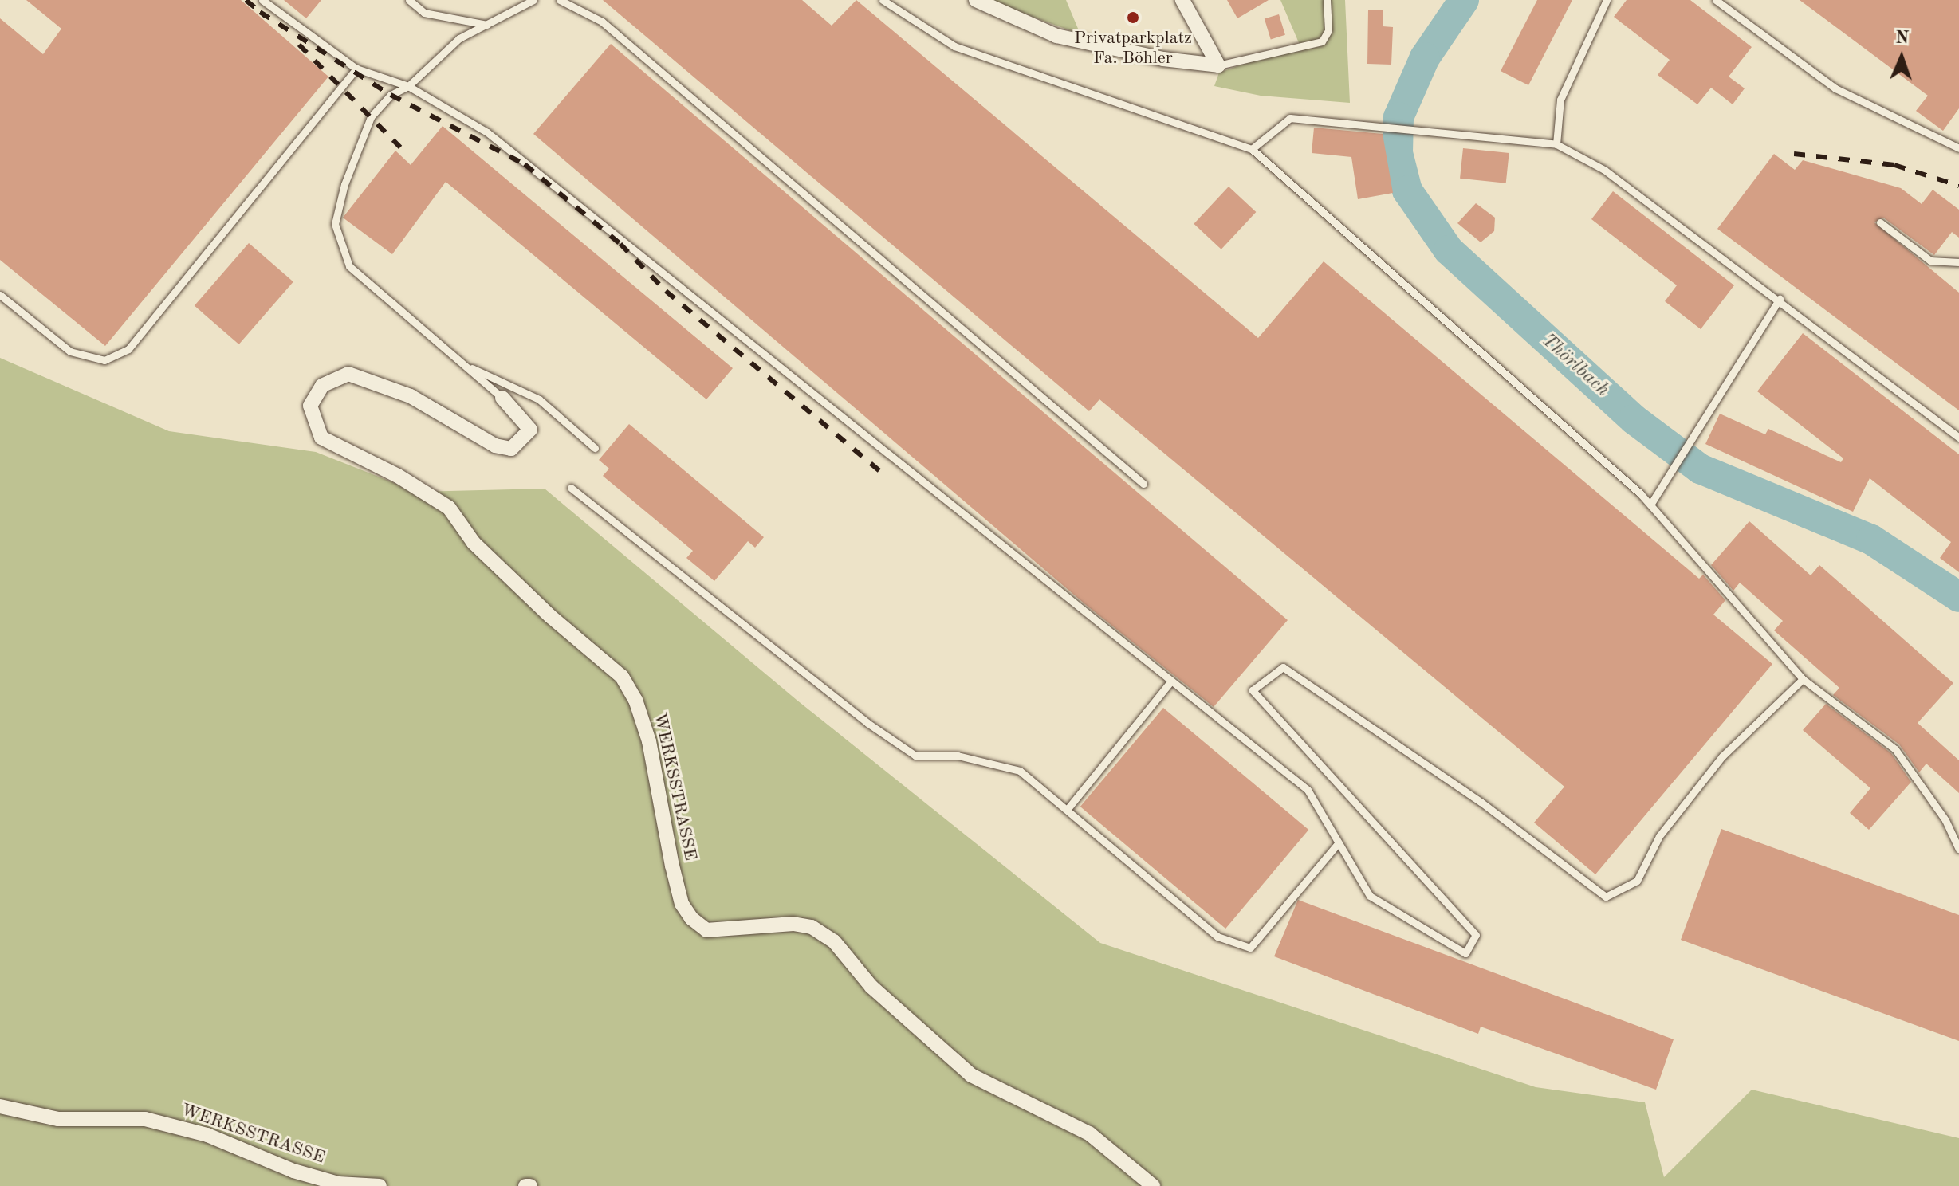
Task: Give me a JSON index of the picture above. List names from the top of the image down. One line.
{"streets":{"street":["WERKSSTRASSE"]},"water":["Thörlbach"],"places":["Privatparkplatz Fa. Böhler"],"north":"top"}
